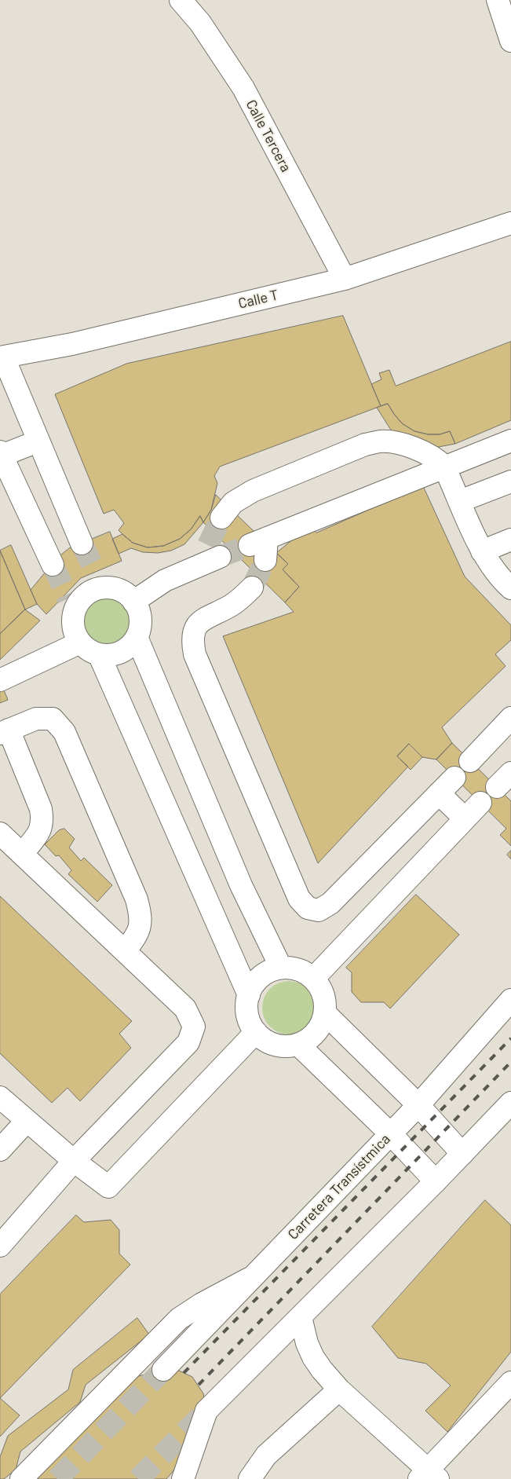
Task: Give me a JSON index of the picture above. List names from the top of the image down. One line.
{"streets":{"street":["Calle Tercera","Calle T","Carretera Transístmica"]},"crossings":[["Calle Tercera","Calle T"]]}
